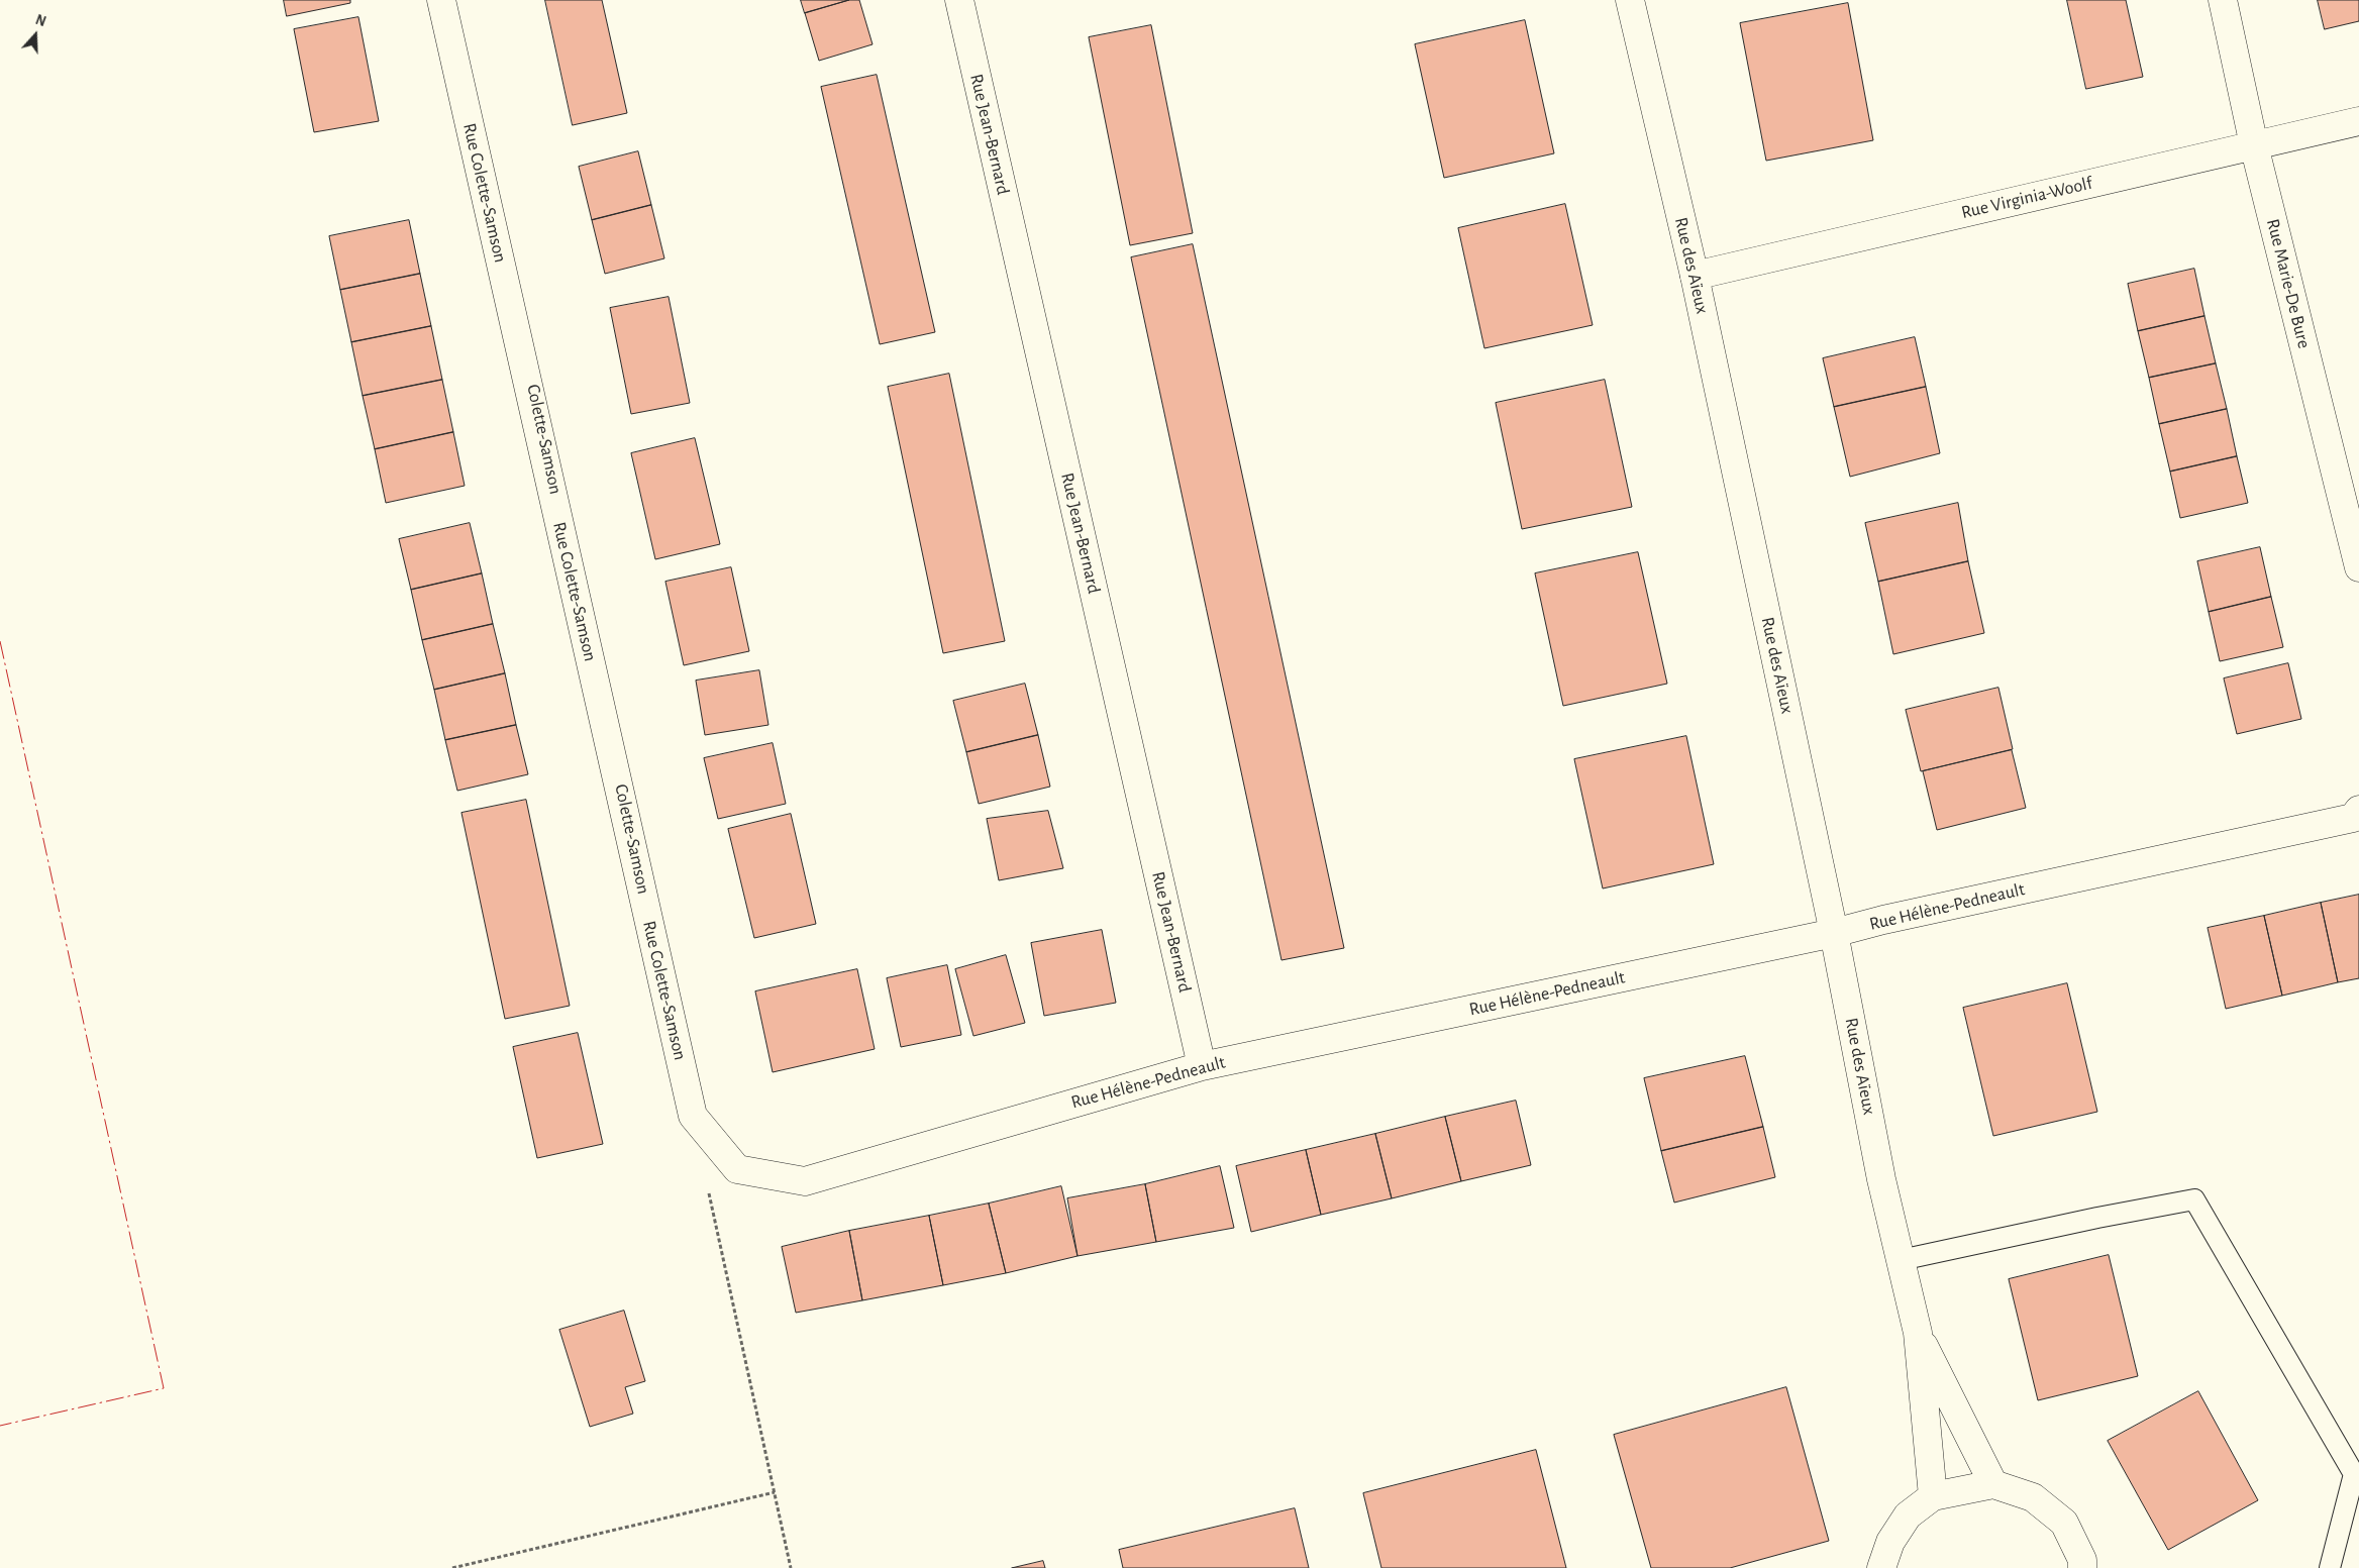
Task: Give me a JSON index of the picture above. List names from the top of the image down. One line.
{"streets":{"street":["Rue Jean-Bernard","Rue Colette-Samson","Rue Virginia-Woolf","Rue des Aïeux","Rue Marie-De Bure","Colette-Samson","Rue Hélène-Pedneault"]},"crossings":[["Rue Jean-Bernard","Rue Hélène-Pedneault"],["Rue Colette-Samson","Colette-Samson"],["Rue Colette-Samson","Rue Hélène-Pedneault"],["Rue Virginia-Woolf","Rue des Aïeux"],["Rue Virginia-Woolf","Rue Marie-De Bure"],["Rue des Aïeux","Rue Hélène-Pedneault"]],"north":"top"}
